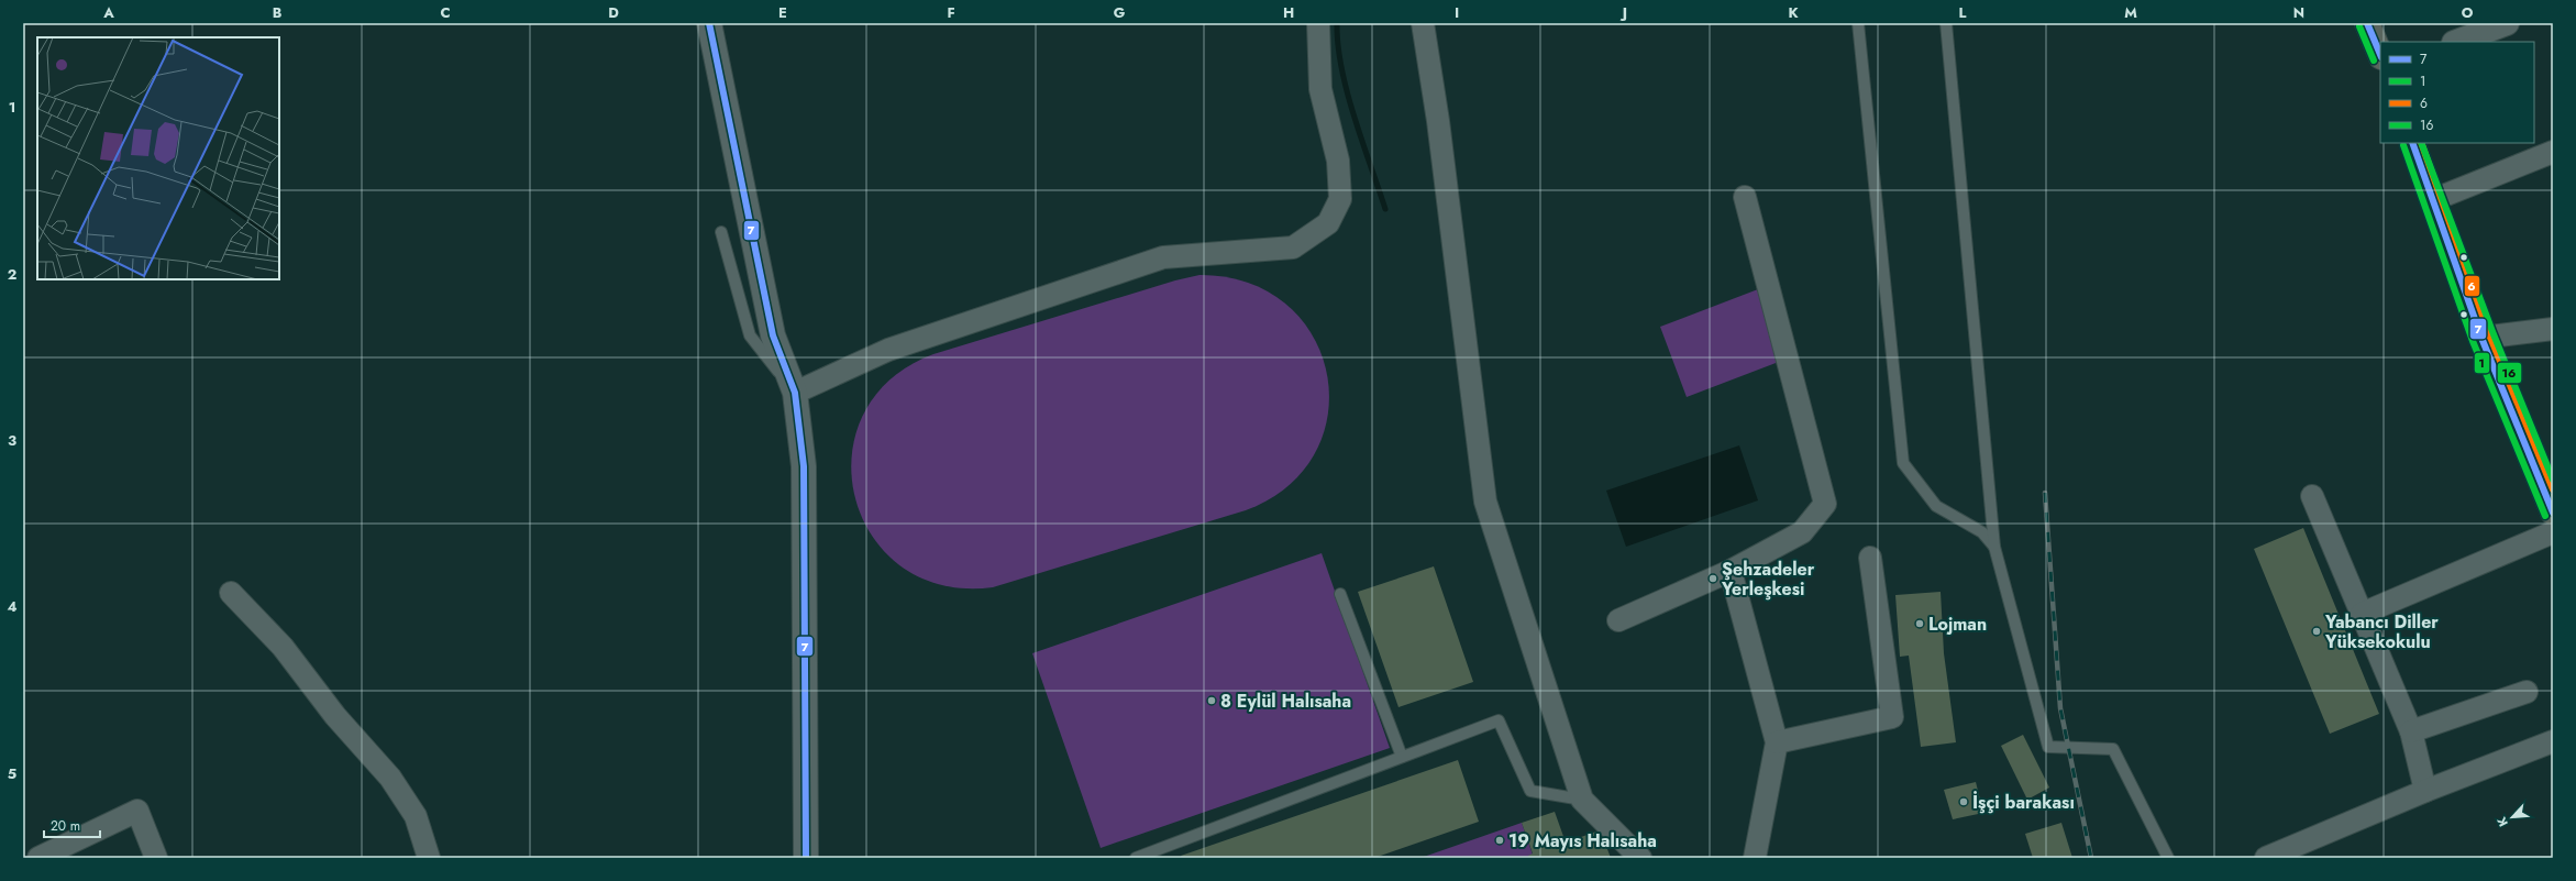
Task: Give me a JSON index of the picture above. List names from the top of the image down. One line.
{"places":["Şehzadeler Yerleşkesi","Lojman","Yabancı Diller Yüksekokulu","8 Eylül Halısaha","İşçi barakası","19 Mayıs Halısaha"],"lines":["transit line 7","transit line 1","transit line 6","transit line 16"],"legend":["7","1","6","16"],"scale_bar":"20 m","north":"bottom left","grid":{"columns":["A","B","C","D","E","F","G","H","I","J","K","L","M","N","O"],"rows":["1","2","3","4","5"]}}
